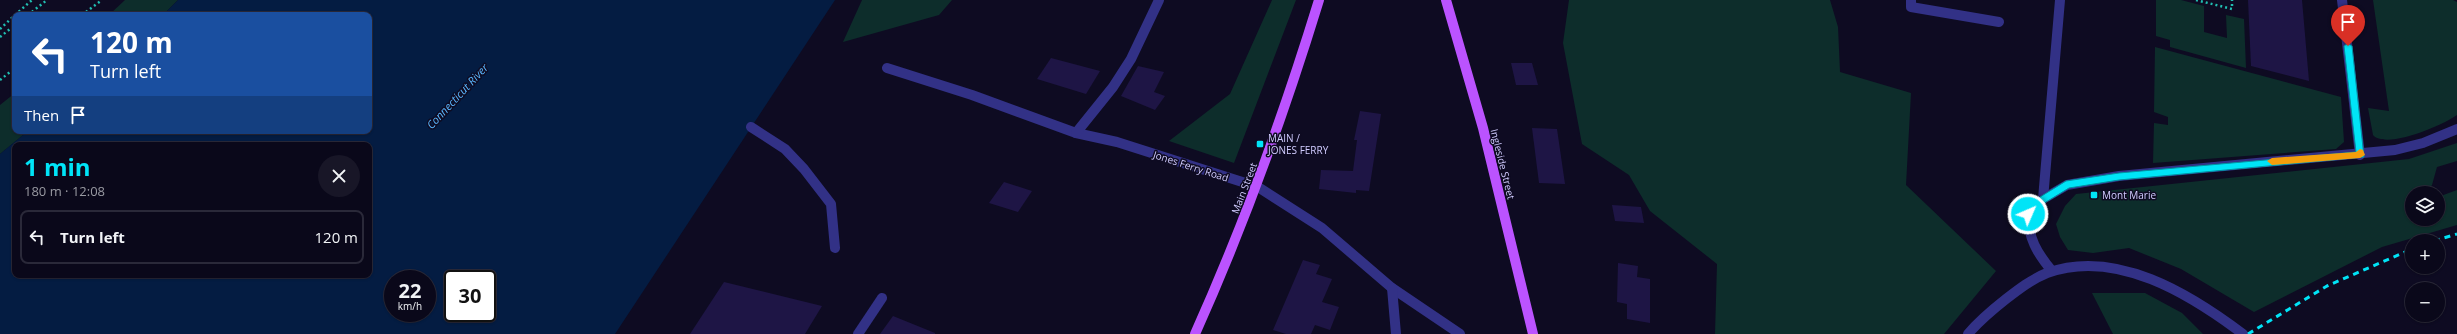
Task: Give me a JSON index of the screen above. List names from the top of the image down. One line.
{"streets":{"main road":["Ingleside Street","Main Street"],"street":["Jones Ferry Road"]},"crossings":[["Jones Ferry Road","Main Street"]],"water":["Connecticut River"],"places":{"transit":["MAIN / JONES FERRY","Mont Marie"]},"page":{"turn":["120 m","Turn left"],"then":"Then","heading":["1 min","180 m · 12:08"],"map_buttons":["+","−"],"list":[{"name":"Turn left","value":"120 m"}],"speed":"22 km/h","limit":"30"}}
